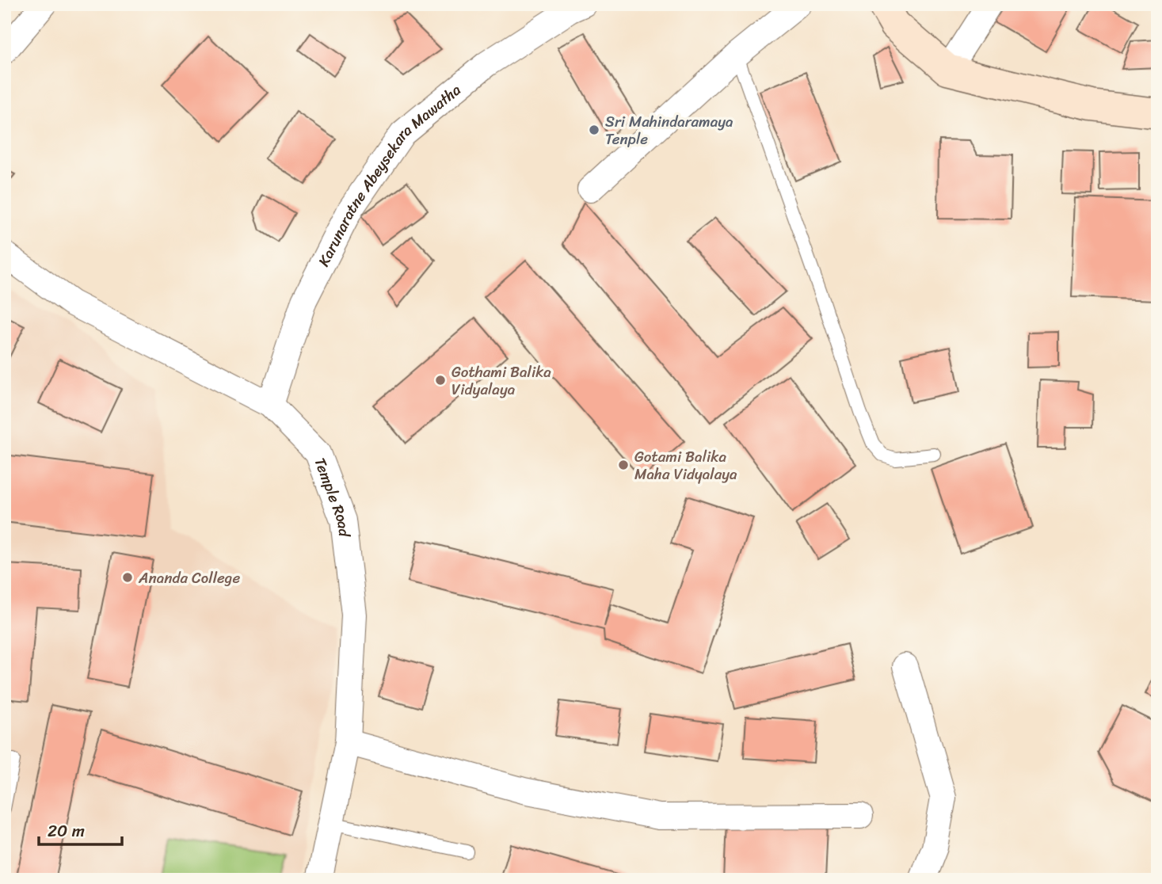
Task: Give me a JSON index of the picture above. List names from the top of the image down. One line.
{"streets":{"street":["Karunaratne Abeysekara Mawatha","Temple Road"]},"crossings":[["Karunaratne Abeysekara Mawatha","Temple Road"]],"places":["Sri Mahindaramaya Tenple","Gothami Balika Vidyalaya","Gotami Balika Maha Vidyalaya","Ananda College"],"scale_bar":"20 m"}
